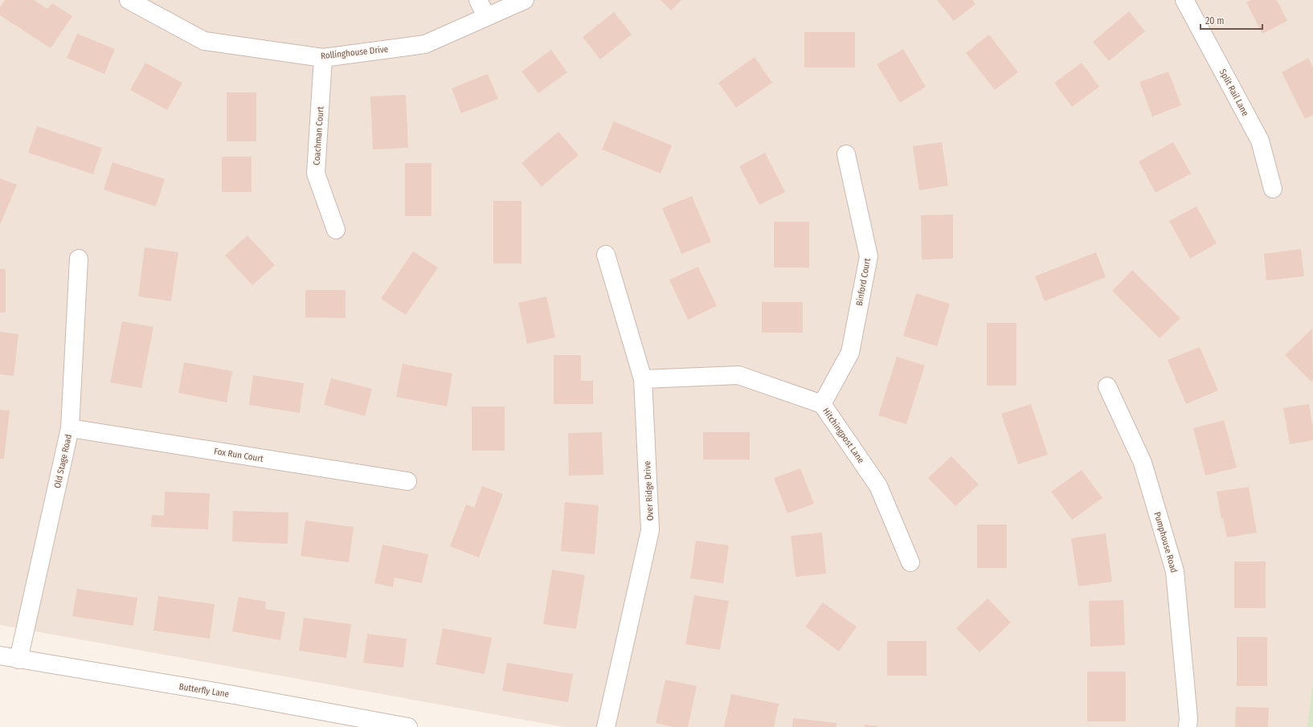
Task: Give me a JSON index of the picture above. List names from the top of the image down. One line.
{"streets":{"street":["Rollinghouse Drive","Split Rail Lane","Coachman Court","Binford Court","Hitchingpost Lane","Fox Run Court","Old Stage Road","Over Ridge Drive","Pumphouse Road","Butterfly Lane"]},"crossings":[["Rollinghouse Drive","Coachman Court"],["Binford Court","Hitchingpost Lane"],["Hitchingpost Lane","Over Ridge Drive"],["Fox Run Court","Old Stage Road"],["Old Stage Road","Butterfly Lane"]],"scale_bar":"20 m"}
